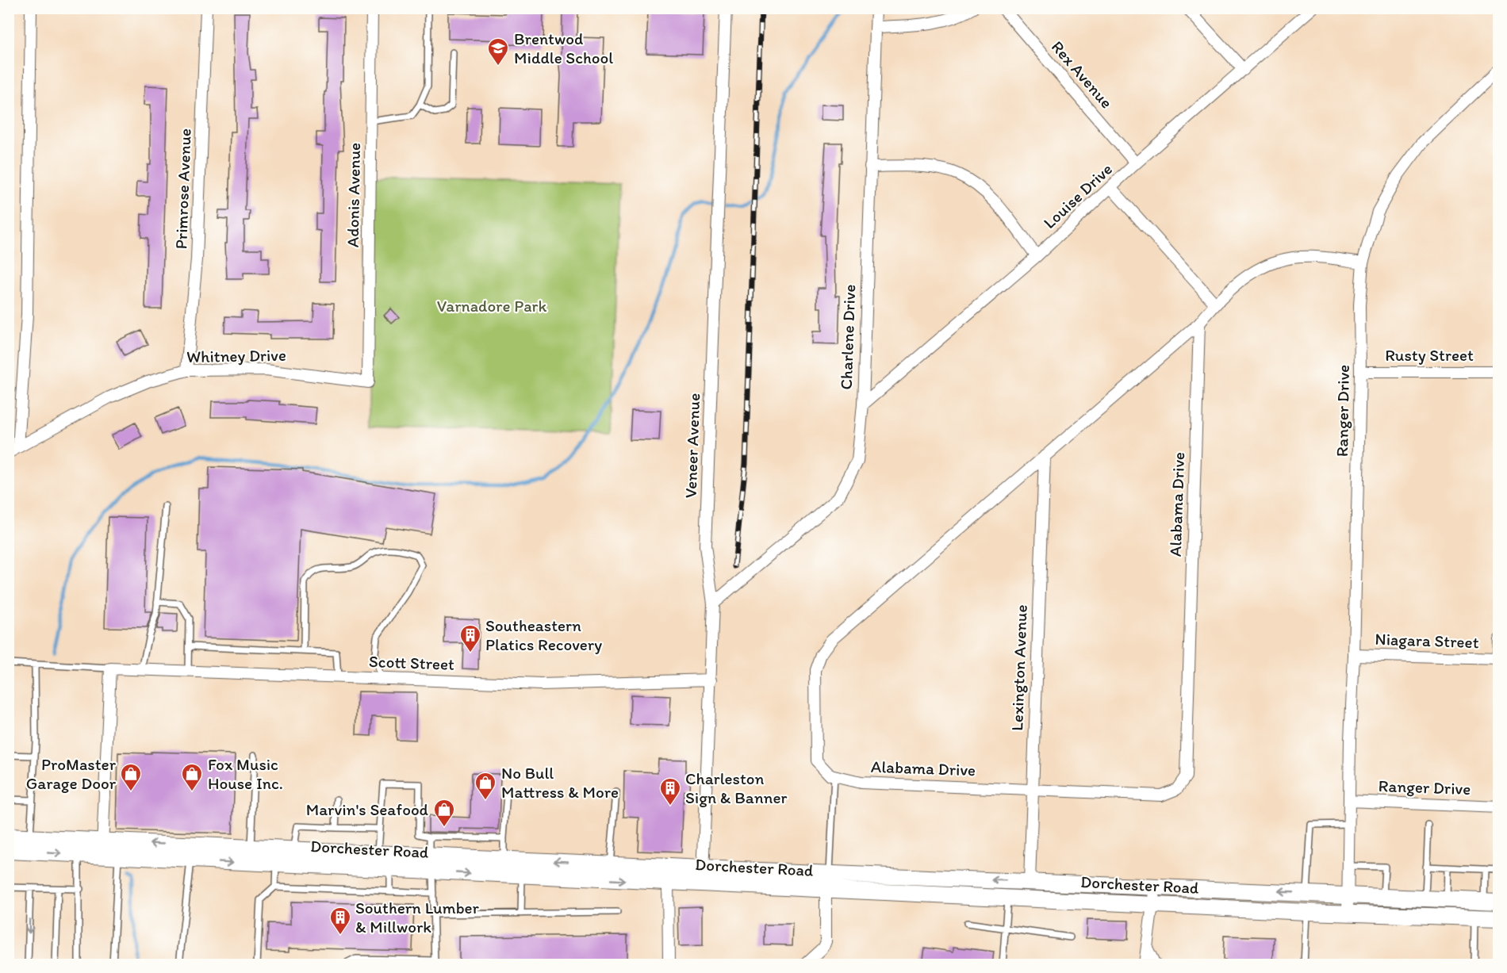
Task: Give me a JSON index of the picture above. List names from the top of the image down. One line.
{"streets":{"main road":["Dorchester Road"],"street":["Rex Avenue","Primrose Avenue","Adonis Avenue","Louise Drive","Charlene Drive","Rusty Street","Whitney Drive","Ranger Drive","Veneer Avenue","Alabama Drive","Niagara Street","Scott Street","Lexington Avenue"]},"crossings":[["Rex Avenue","Louise Drive"],["Primrose Avenue","Whitney Drive"],["Adonis Avenue","Whitney Drive"],["Louise Drive","Charlene Drive"],["Charlene Drive","Veneer Avenue"],["Rusty Street","Ranger Drive"],["Ranger Drive","Alabama Drive"],["Ranger Drive","Niagara Street"],["Ranger Drive","Dorchester Road"],["Veneer Avenue","Scott Street"],["Veneer Avenue","Dorchester Road"],["Alabama Drive","Lexington Avenue"],["Lexington Avenue","Dorchester Road"]],"parks":["Varnadore Park"],"places":{"school or university":["Brentwod Middle School"],"building":["Southeastern Platics Recovery","Charleston Sign & Banner","Southern Lumber & Millwork"],"shop":["ProMaster Garage Door","Fox Music House Inc.","No Bull Mattress & More","Marvin's Seafood"]}}
